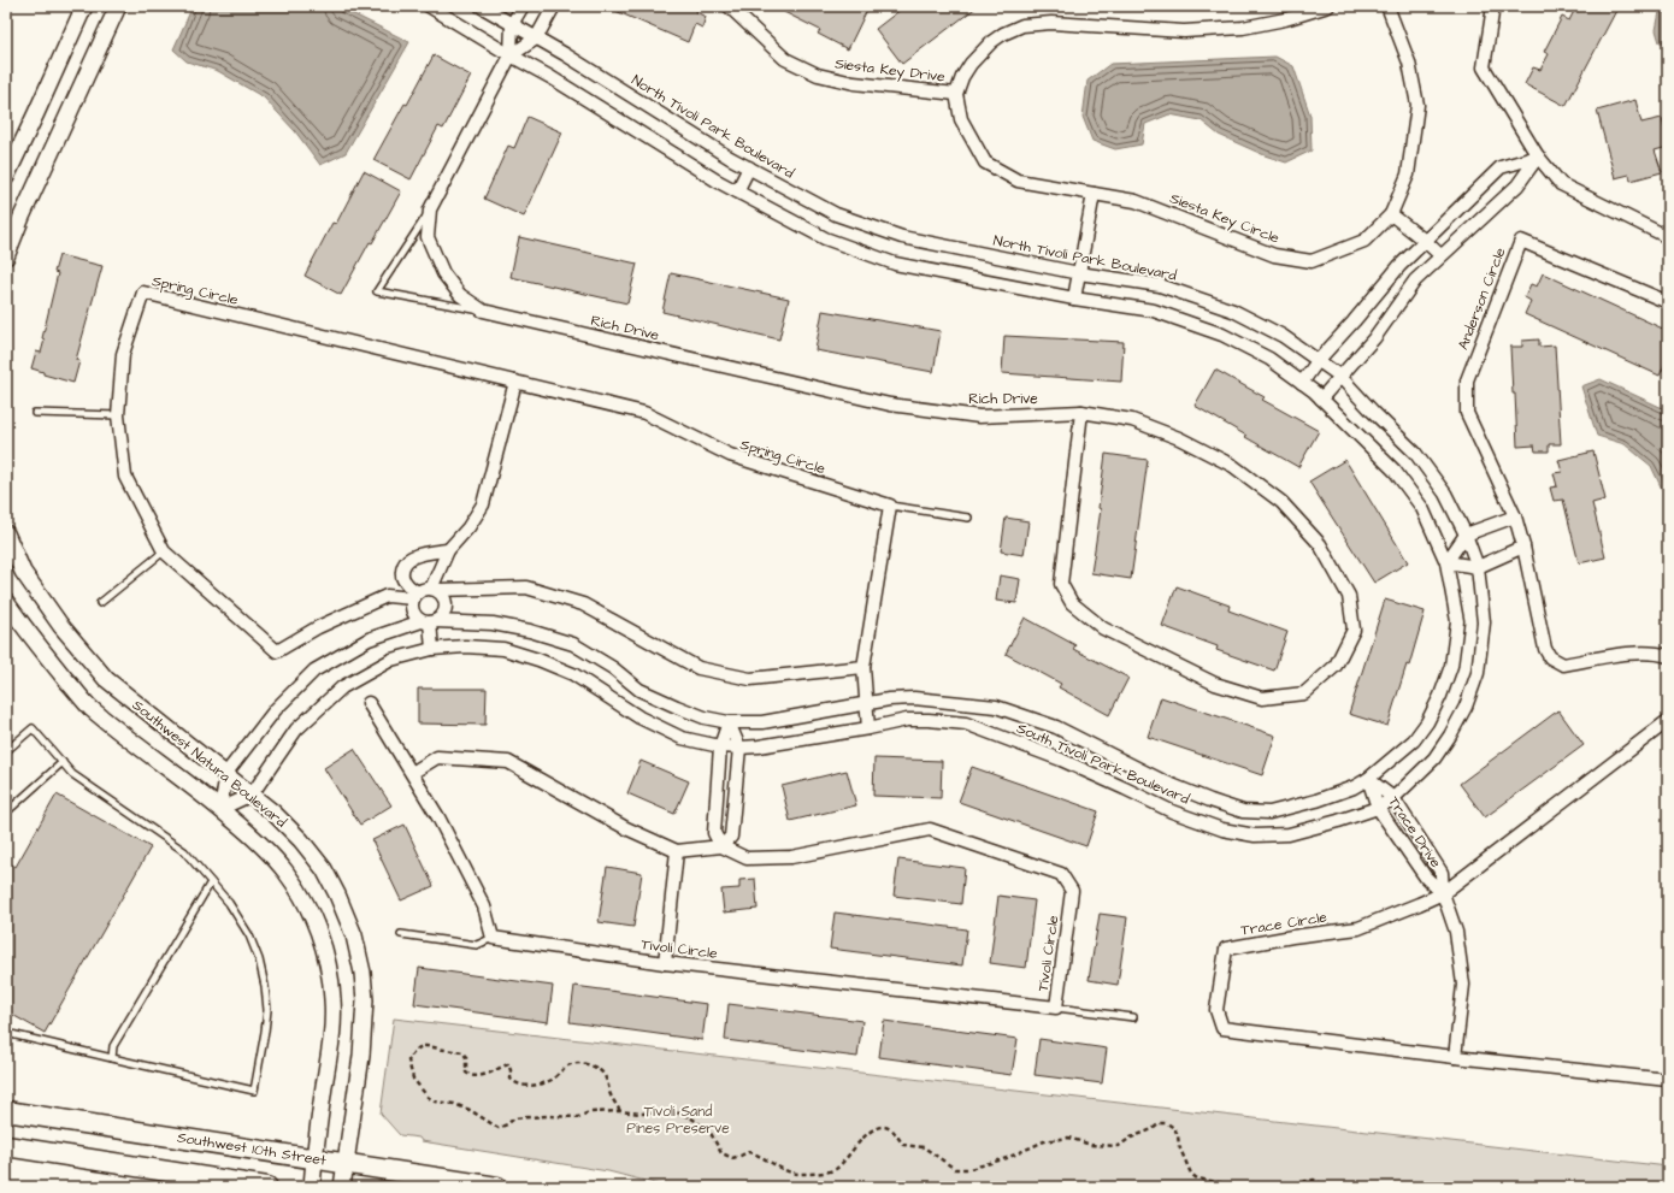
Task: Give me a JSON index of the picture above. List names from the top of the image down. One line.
{"streets":{"main road":["Southwest 10th Street"],"street":["Siesta Key Drive","North Tivoli Park Boulevard","Siesta Key Circle","Spring Circle","Anderson Circle","Rich Drive","Southwest Natura Boulevard","South Tivoli Park Boulevard","Trace Drive","Trace Circle","Tivoli Circle"]},"crossings":[["Siesta Key Drive","Siesta Key Circle"],["North Tivoli Park Boulevard","Rich Drive"],["North Tivoli Park Boulevard","South Tivoli Park Boulevard"],["North Tivoli Park Boulevard","Trace Drive"],["Spring Circle","South Tivoli Park Boulevard"],["Southwest Natura Boulevard","South Tivoli Park Boulevard"],["Southwest Natura Boulevard","Southwest 10th Street"],["South Tivoli Park Boulevard","Trace Drive"],["Trace Drive","Trace Circle"]],"parks":["Tivoli Sand Pines Preserve"]}
